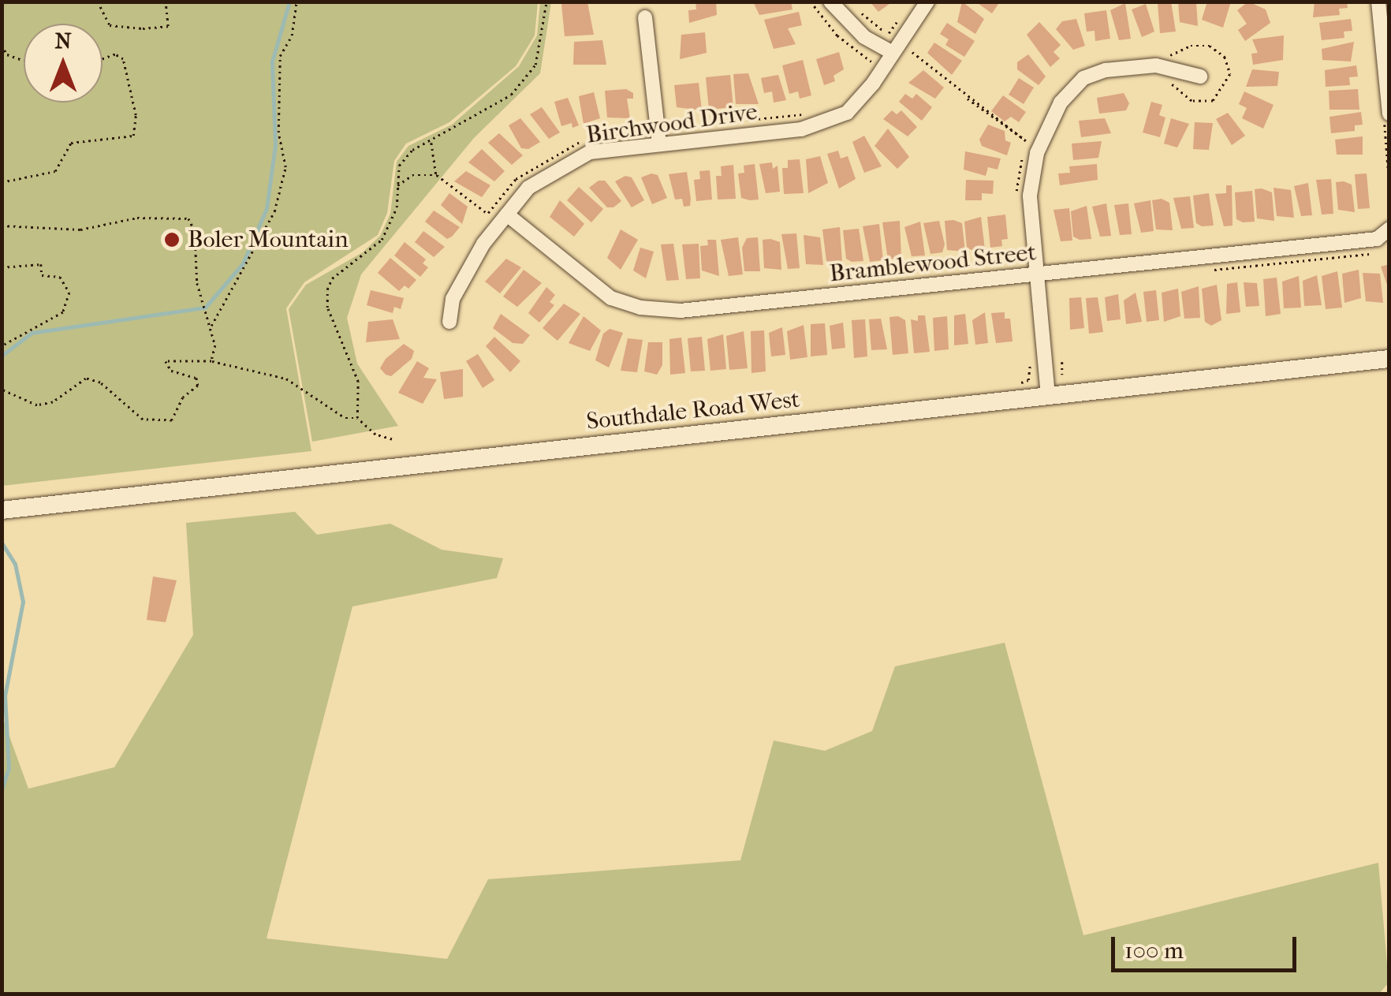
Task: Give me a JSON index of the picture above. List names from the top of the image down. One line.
{"streets":{"main road":["Southdale Road West"],"street":["Birchwood Drive","Bramblewood Street"]},"crossings":[["Birchwood Drive","Bramblewood Street"]],"places":["Boler Mountain"],"scale_bar":"100 m","north":"top"}
